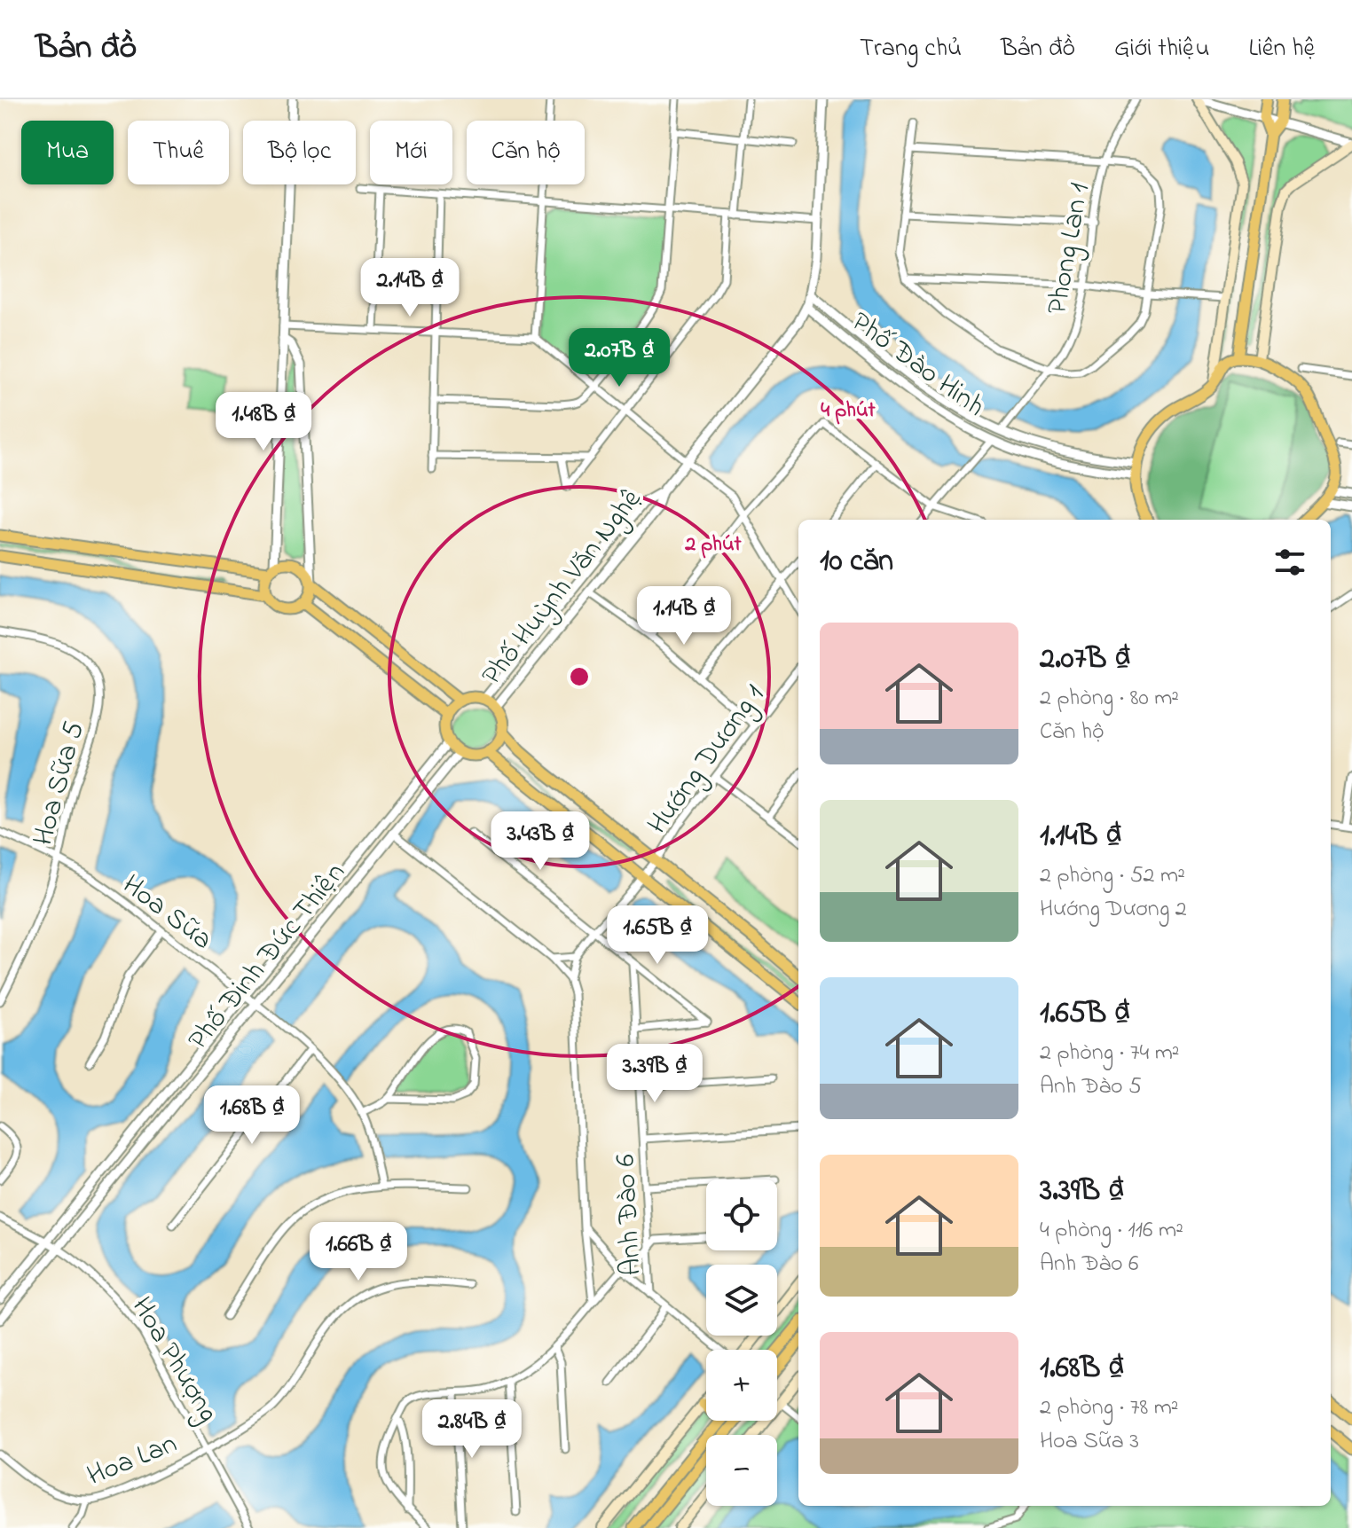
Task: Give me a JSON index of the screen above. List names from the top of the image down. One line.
{"streets":{"street":["Phong Lan 1","Phố Đào Hinh","Phố Huỳnh Văn Nghệ","Hướng Dương 1","Hoa Sữa 5","Hoa Sữa","Phố Đinh Đức Thiện","Anh Đào 6","Hoa Phượng","Hoa Lan"]},"crossings":[["Phong Lan 1","Phố Đào Hinh"],["Phố Đào Hinh","Phố Huỳnh Văn Nghệ"],["Phố Huỳnh Văn Nghệ","Phố Đinh Đức Thiện"],["Hoa Sữa 5","Hoa Sữa"],["Hoa Sữa","Phố Đinh Đức Thiện"],["Phố Đinh Đức Thiện","Hoa Phượng"],["Hoa Phượng","Hoa Lan"]],"page":{"header":"Bản đồ","nav":["Trang chủ","Bản đồ","Giới thiệu","Liên hệ"],"chip":["Mua","Thuê","Bộ lọc","Mới","Căn hộ"],"price":["2.14B ₫","2.07B ₫","1.48B ₫","1.14B ₫","3.43B ₫","1.65B ₫","3.39B ₫","1.68B ₫","1.66B ₫","2.84B ₫"],"heading":"10 căn","list":[{"name":"2.07B ₫","note":"2 phòng · 80 m² · Căn hộ"},{"name":"1.14B ₫","note":"2 phòng · 52 m² · Hướng Dương 2"},{"name":"1.65B ₫","note":"2 phòng · 74 m² · Anh Đào 5"},{"name":"3.39B ₫","note":"4 phòng · 116 m² · Anh Đào 6"},{"name":"1.68B ₫","note":"2 phòng · 78 m² · Hoa Sữa 3"}],"map_buttons":["+","−"]},"rings":["4 phút","2 phút"]}
